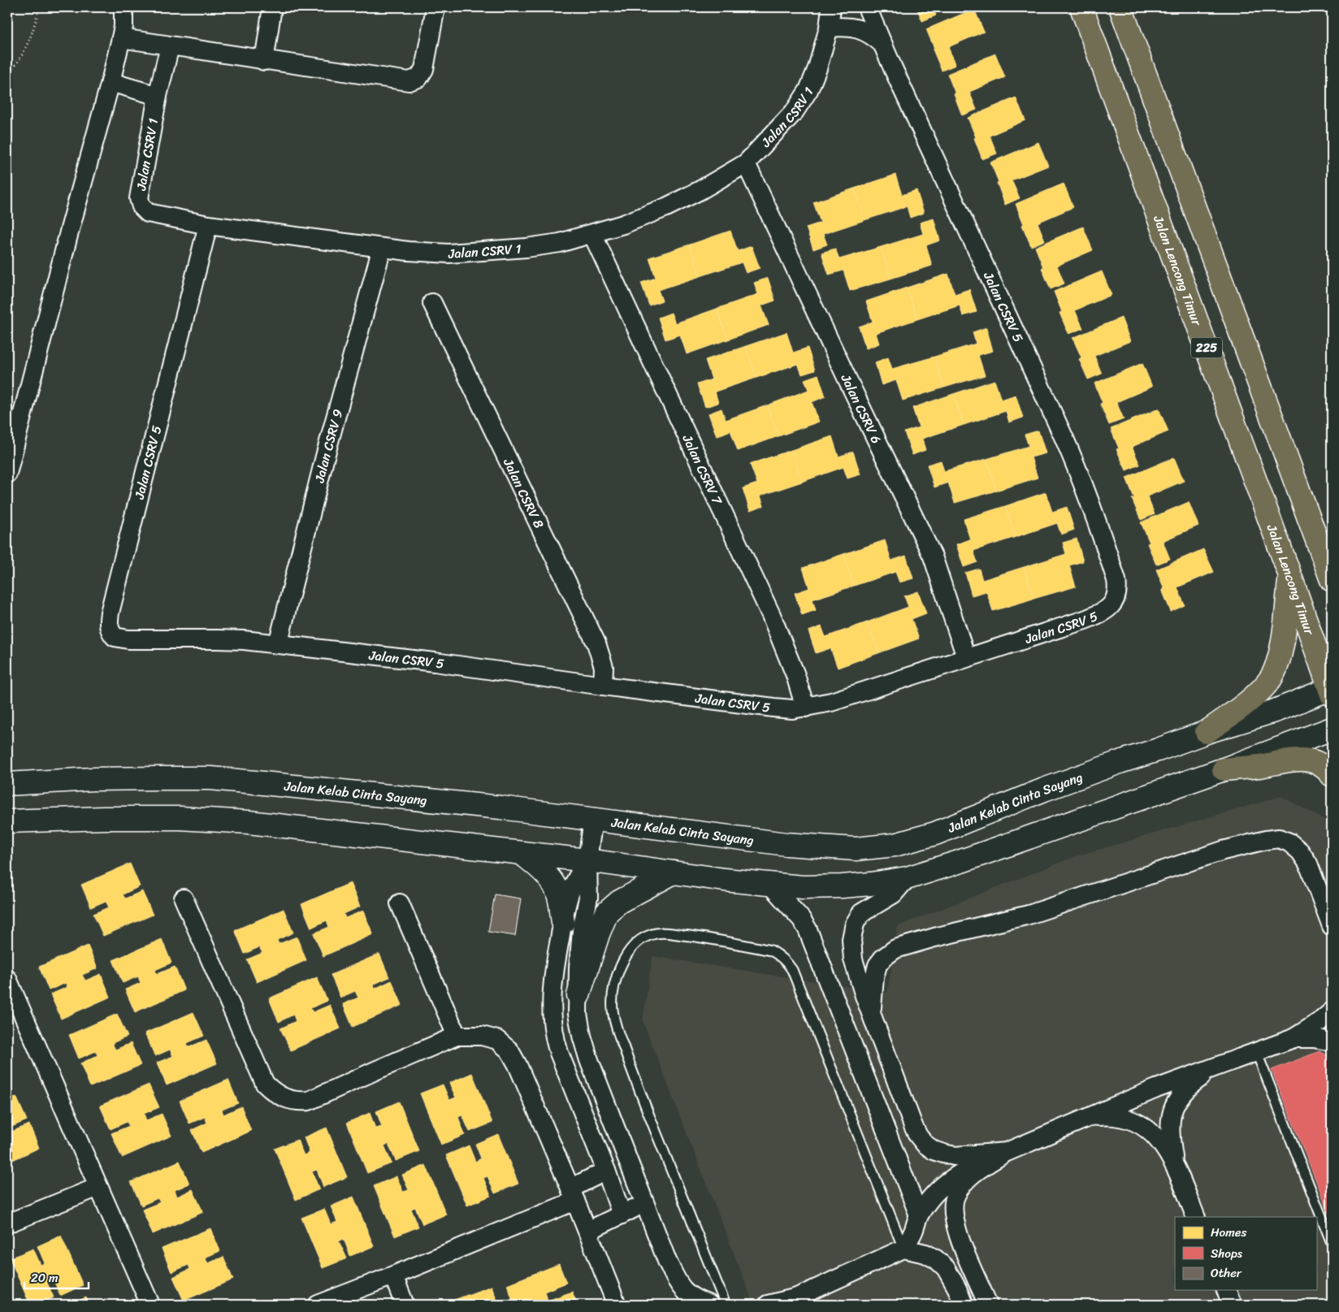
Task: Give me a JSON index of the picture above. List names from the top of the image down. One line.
{"streets":{"highway":["Jalan Lencong Timur","225"],"main road":["Jalan Kelab Cinta Sayang"],"street":["Jalan CSRV 1","Jalan CSRV 5","Jalan CSRV 6","Jalan CSRV 9","Jalan CSRV 7","Jalan CSRV 8"]},"crossings":[["Jalan CSRV 1","Jalan CSRV 5"],["Jalan CSRV 1","Jalan CSRV 6"],["Jalan CSRV 1","Jalan CSRV 9"],["Jalan CSRV 1","Jalan CSRV 7"],["Jalan Lencong Timur","Jalan Kelab Cinta Sayang"],["Jalan CSRV 5","Jalan CSRV 6"],["Jalan CSRV 5","Jalan CSRV 9"],["Jalan CSRV 5","Jalan CSRV 7"],["Jalan CSRV 5","Jalan CSRV 8"]],"legend":["Homes","Shops","Other"],"scale_bar":"20 m"}
